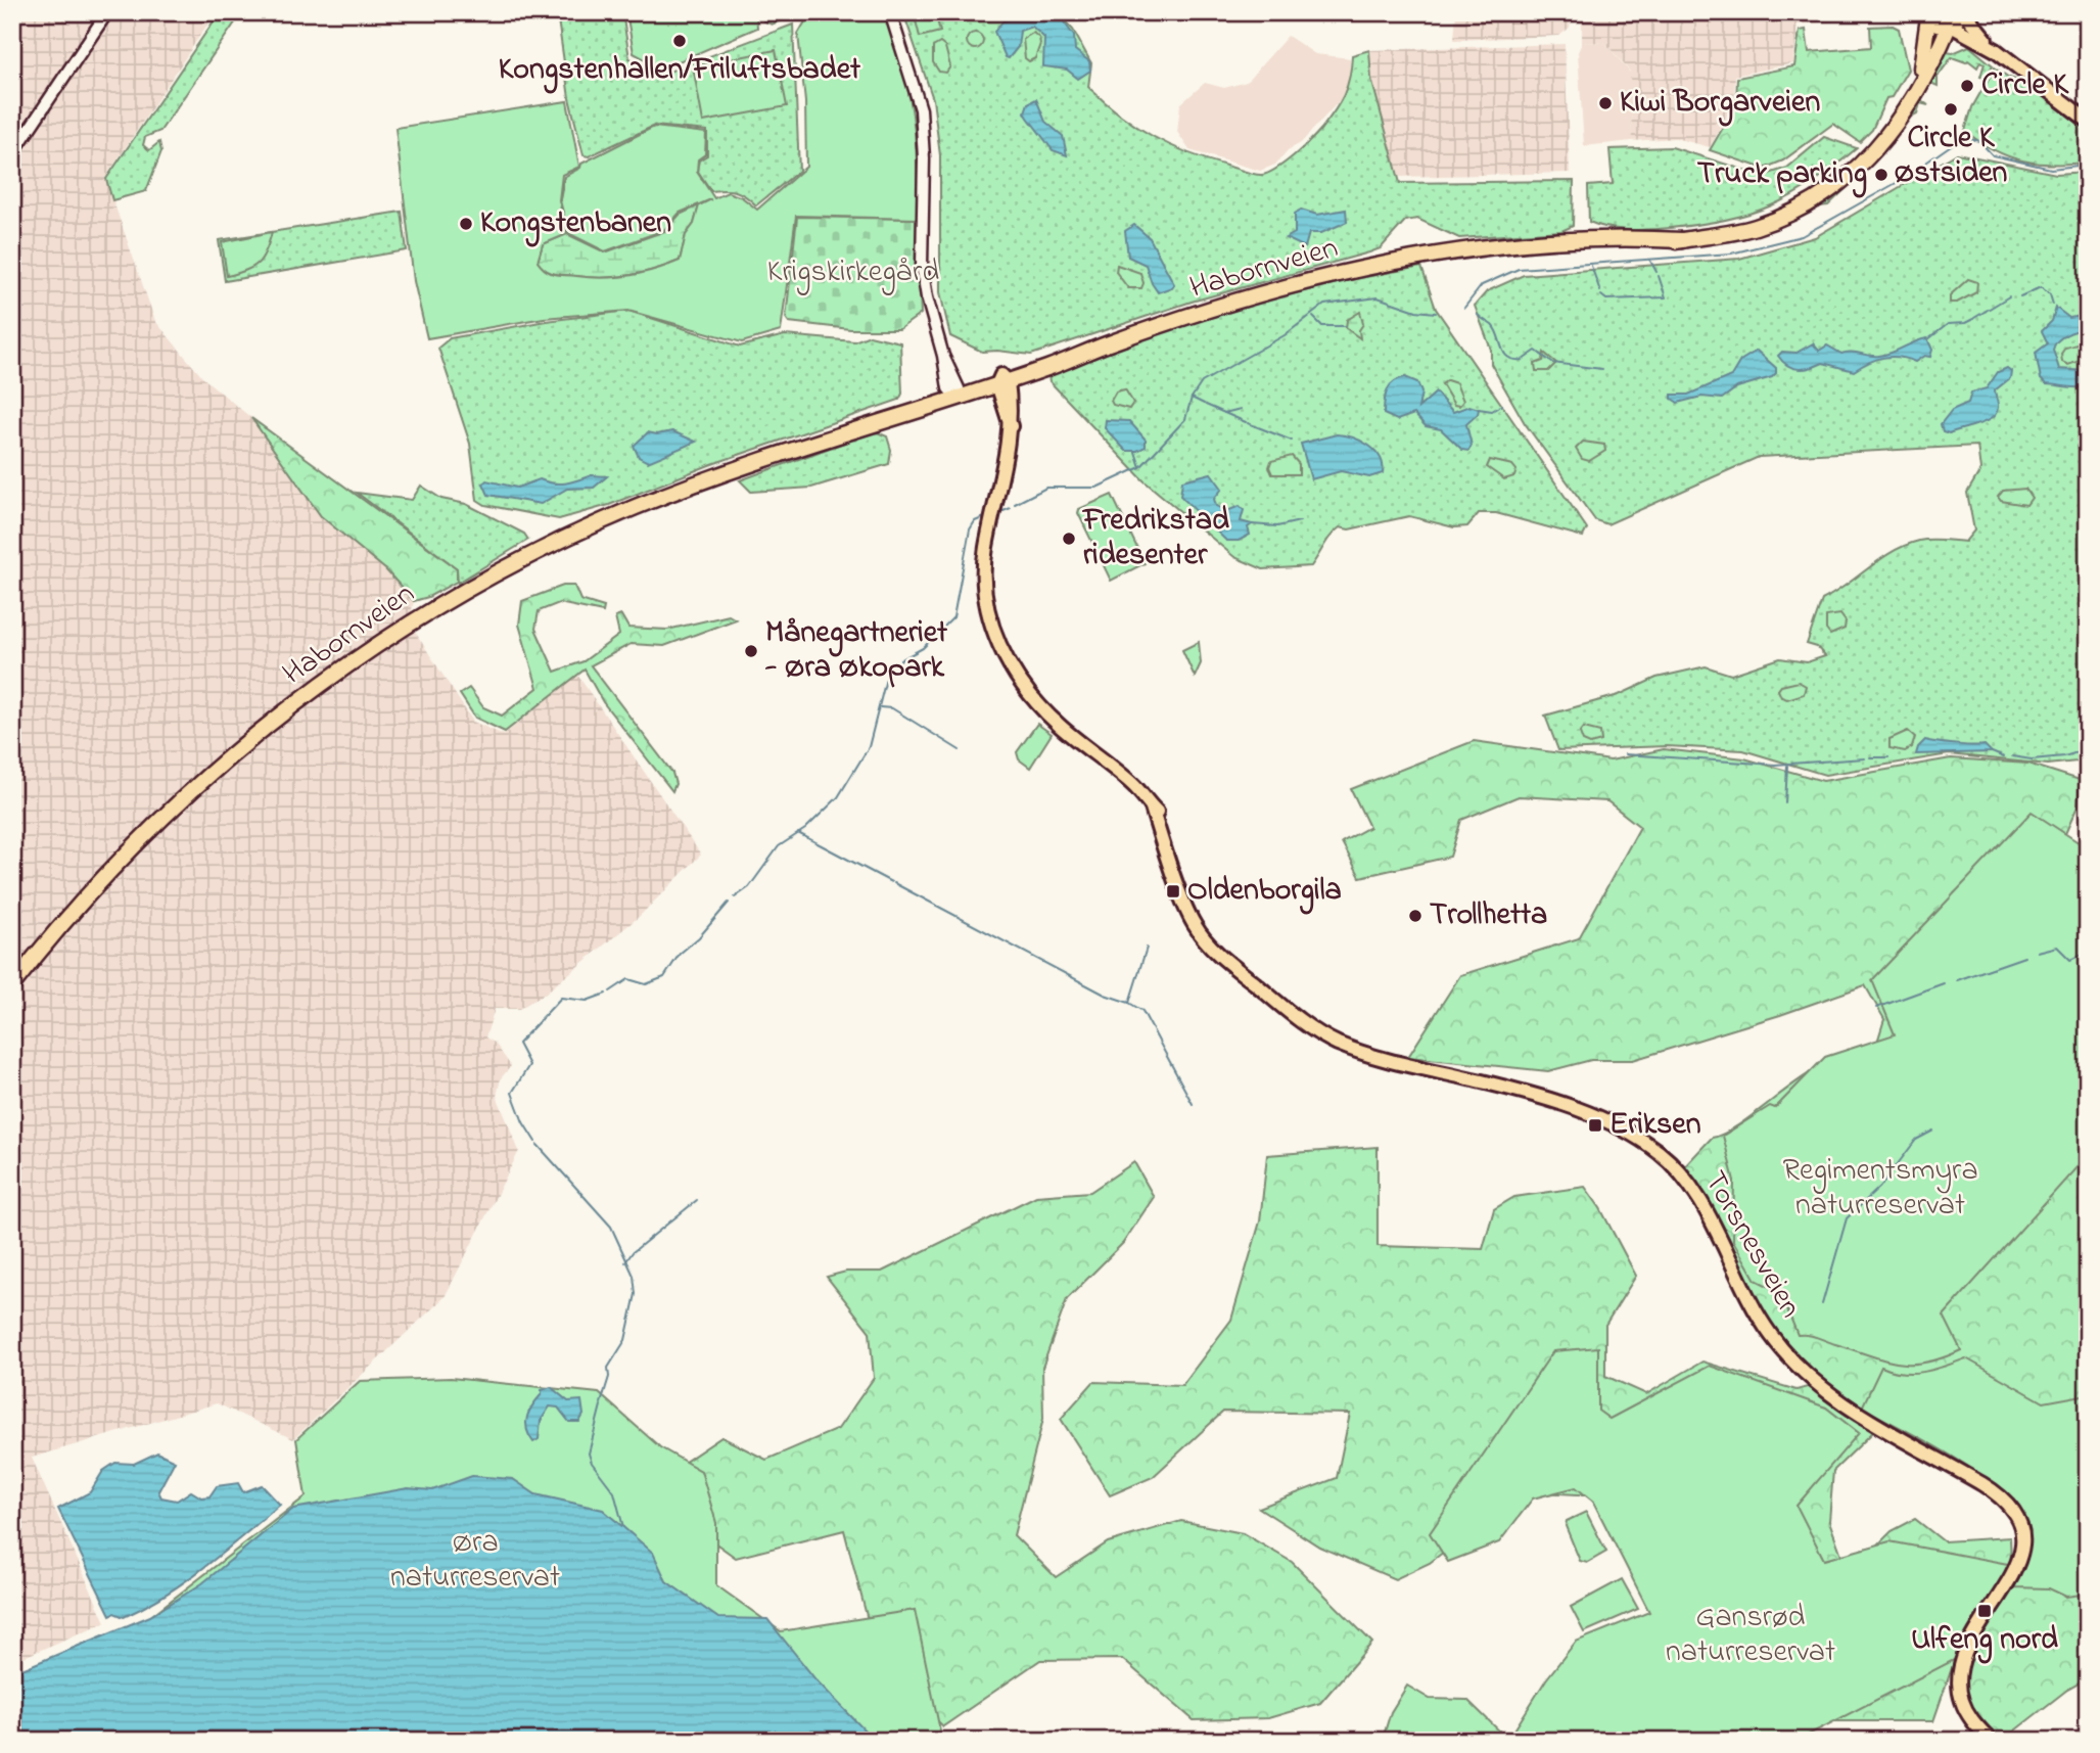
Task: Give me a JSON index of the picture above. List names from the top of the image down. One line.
{"streets":{"highway":["Habornveien"],"main road":["Torsnesveien"]},"crossings":[["Habornveien","Torsnesveien"]],"parks":["Krigskirkegård","Regimentsmyra naturreservat","Øra naturreservat","Gansrød naturreservat"],"places":{"other":["Kongstenhallen/Friluftsbadet","Circle K","Kiwi Borgarveien","Circle K Østsiden","Truck parking","Kongstenbanen","Fredrikstad ridesenter","Månegartneriet - Øra Økopark","Trollhetta"],"transit":["Oldenborgila","Eriksen","Ulfeng nord"]}}
